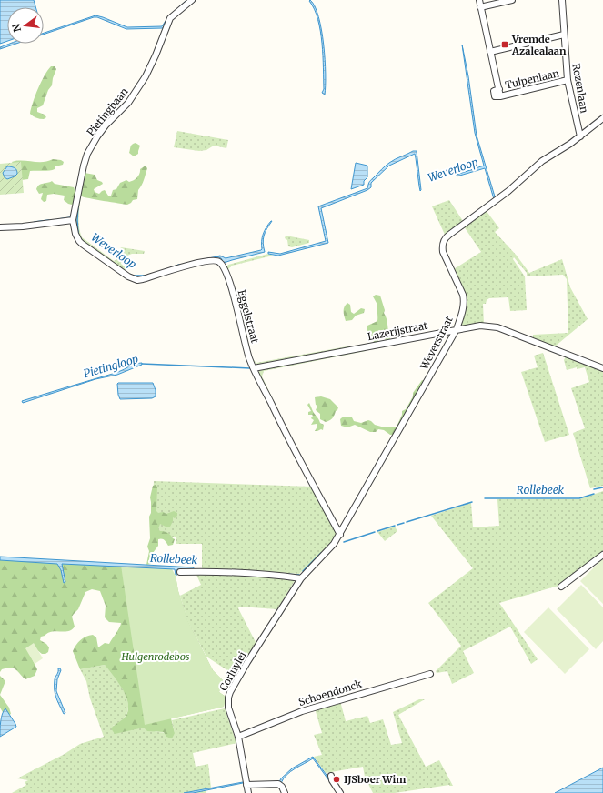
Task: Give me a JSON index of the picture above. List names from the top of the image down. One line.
{"streets":{"street":["Tulpenlaan","Rozenlaan","Pietingbaan","Eggelstraat","Lazerijstraat","Weverstraat","Corluylei","Schoendonck"]},"crossings":[["Tulpenlaan","Rozenlaan"],["Rozenlaan","Weverstraat"],["Pietingbaan","Eggelstraat"],["Eggelstraat","Lazerijstraat"],["Eggelstraat","Weverstraat"],["Lazerijstraat","Weverstraat"],["Weverstraat","Corluylei"],["Corluylei","Schoendonck"]],"water":["Weverloop","Pietingloop","Rollebeek"],"parks":["Hulgenrodebos"],"places":{"transit":["Vremde Azalealaan"],"other":["IJSboer Wim"]},"north":"left"}
